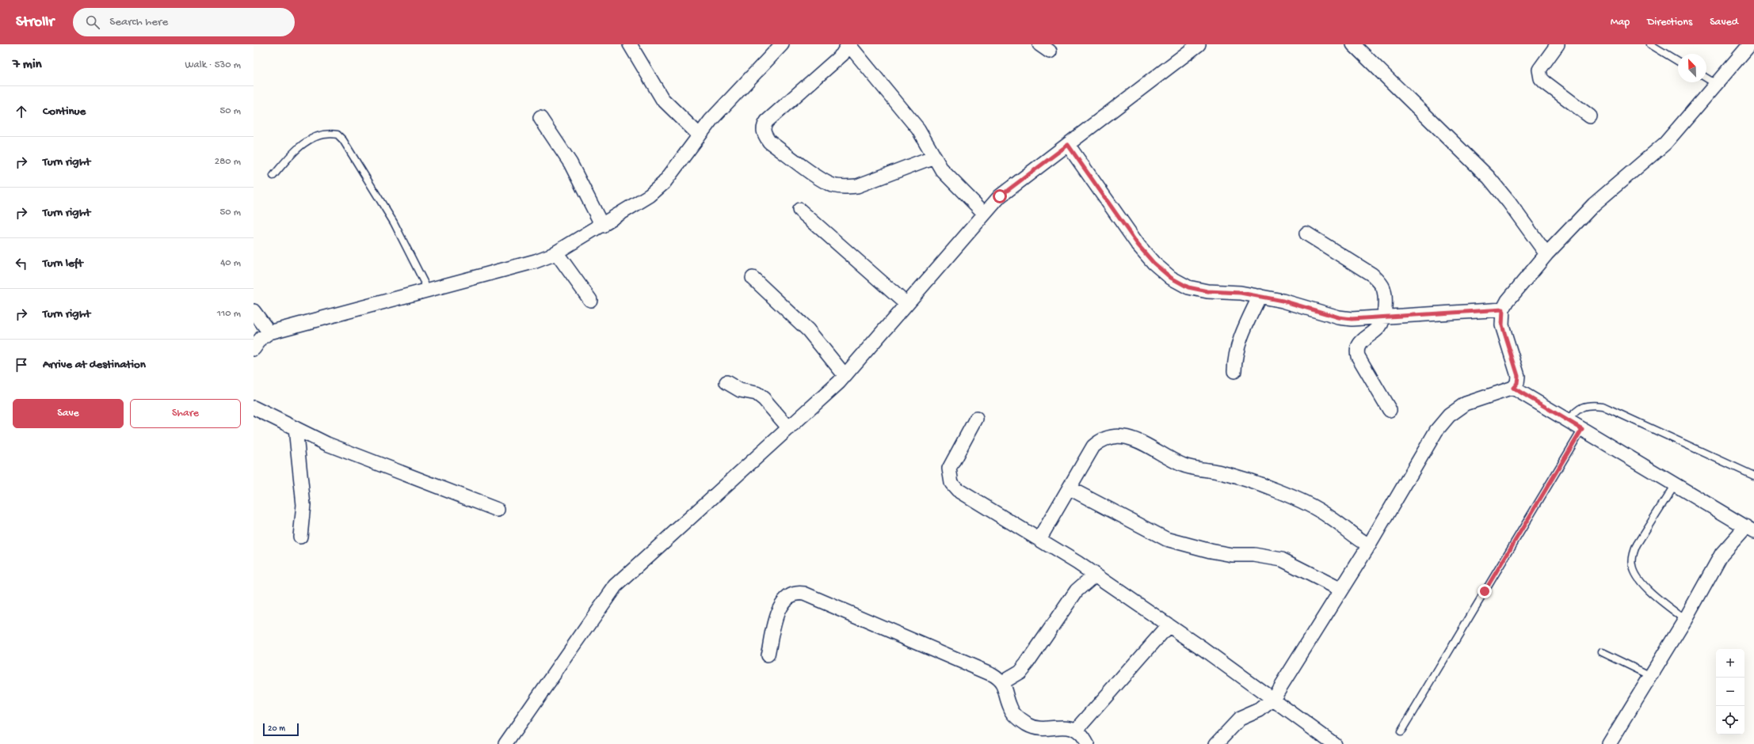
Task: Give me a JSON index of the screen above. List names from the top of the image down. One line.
{"scale_bar":"20 m","north":"top left","page":{"header":"Strollr","search":"Search here","nav":["Map","Directions","Saved"],"heading":["7 min","Walk · 530 m"],"list":[["Continue","50 m"],["Turn right","280 m"],["Turn right","50 m"],["Turn left","40 m"],["Turn right","110 m"],"Arrive at destination"],"buttons":["Save","Share"],"map_buttons":["+","−"],"scale":"20 m"}}
